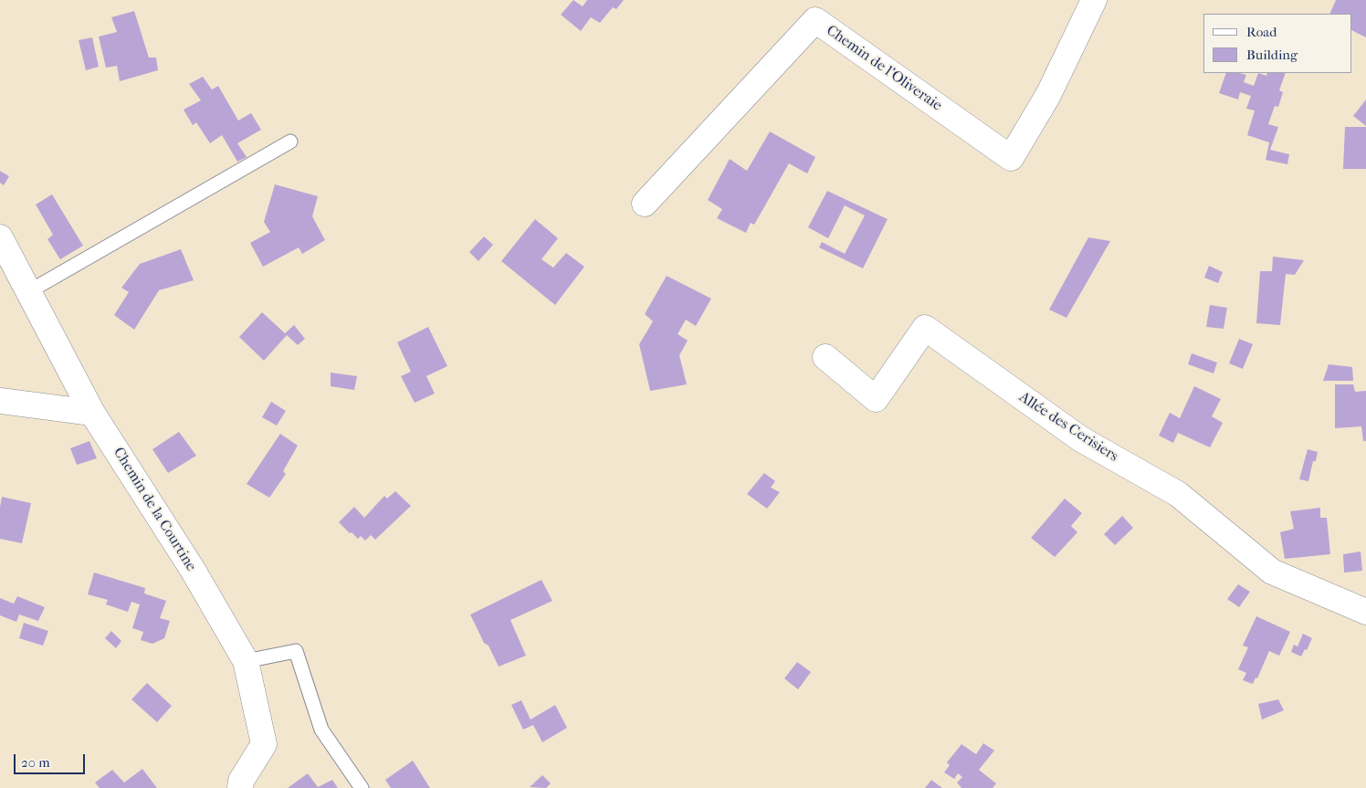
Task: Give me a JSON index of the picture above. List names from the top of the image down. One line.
{"streets":{"street":["Chemin de l'Oliveraie","Allée des Cerisiers","Chemin de la Courtine"]},"legend":["Road","Building"],"scale_bar":"20 m"}
